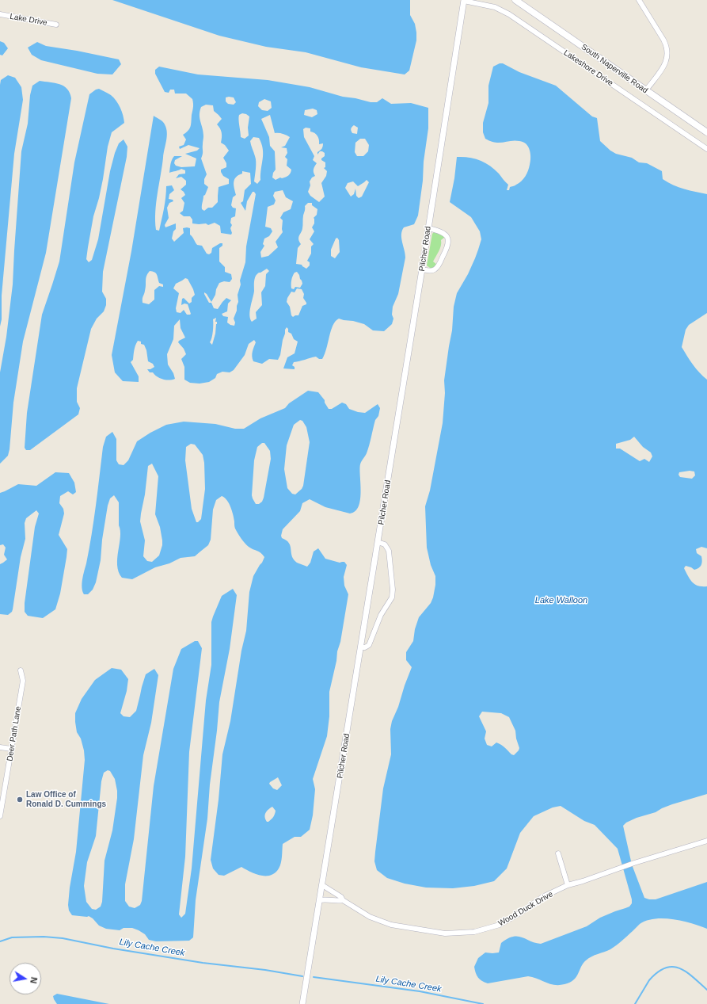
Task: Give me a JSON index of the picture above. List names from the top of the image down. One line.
{"streets":{"main road":["South Naperville Road"],"street":["Lake Drive","Lakeshore Drive","Pilcher Road","Deer Path Lane","Wood Duck Drive"]},"crossings":[["Lakeshore Drive","Pilcher Road"],["Pilcher Road","Wood Duck Drive"]],"water":["Lake Walloon","Lily Cache Creek"],"places":["Law Office of Ronald D. Cummings"],"north":"right"}
